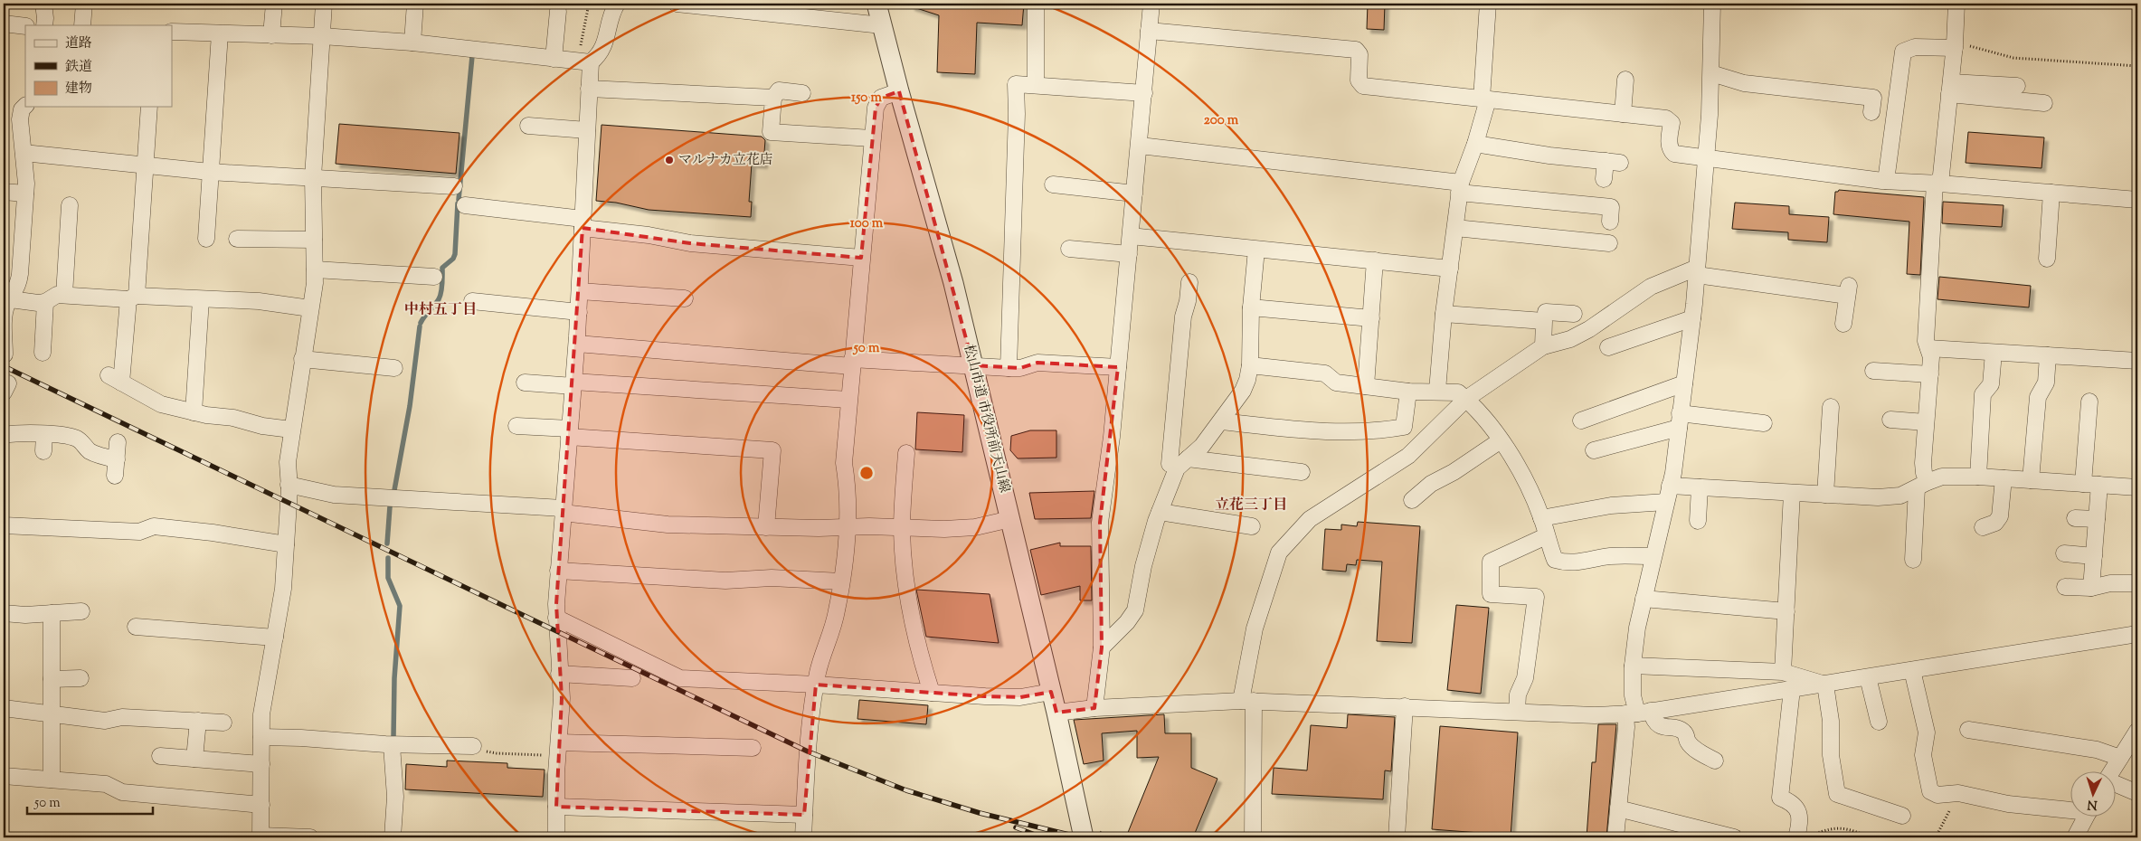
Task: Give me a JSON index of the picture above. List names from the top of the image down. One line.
{"streets":{"street":["松山市道 市役所前天山線"]},"districts":["中村五丁目","立花三丁目"],"places":["マルナカ立花店"],"legend":["道路","鉄道","建物"],"scale_bar":"50 m","north":"bottom","rings":["150 m","200 m","100 m","50 m"]}
